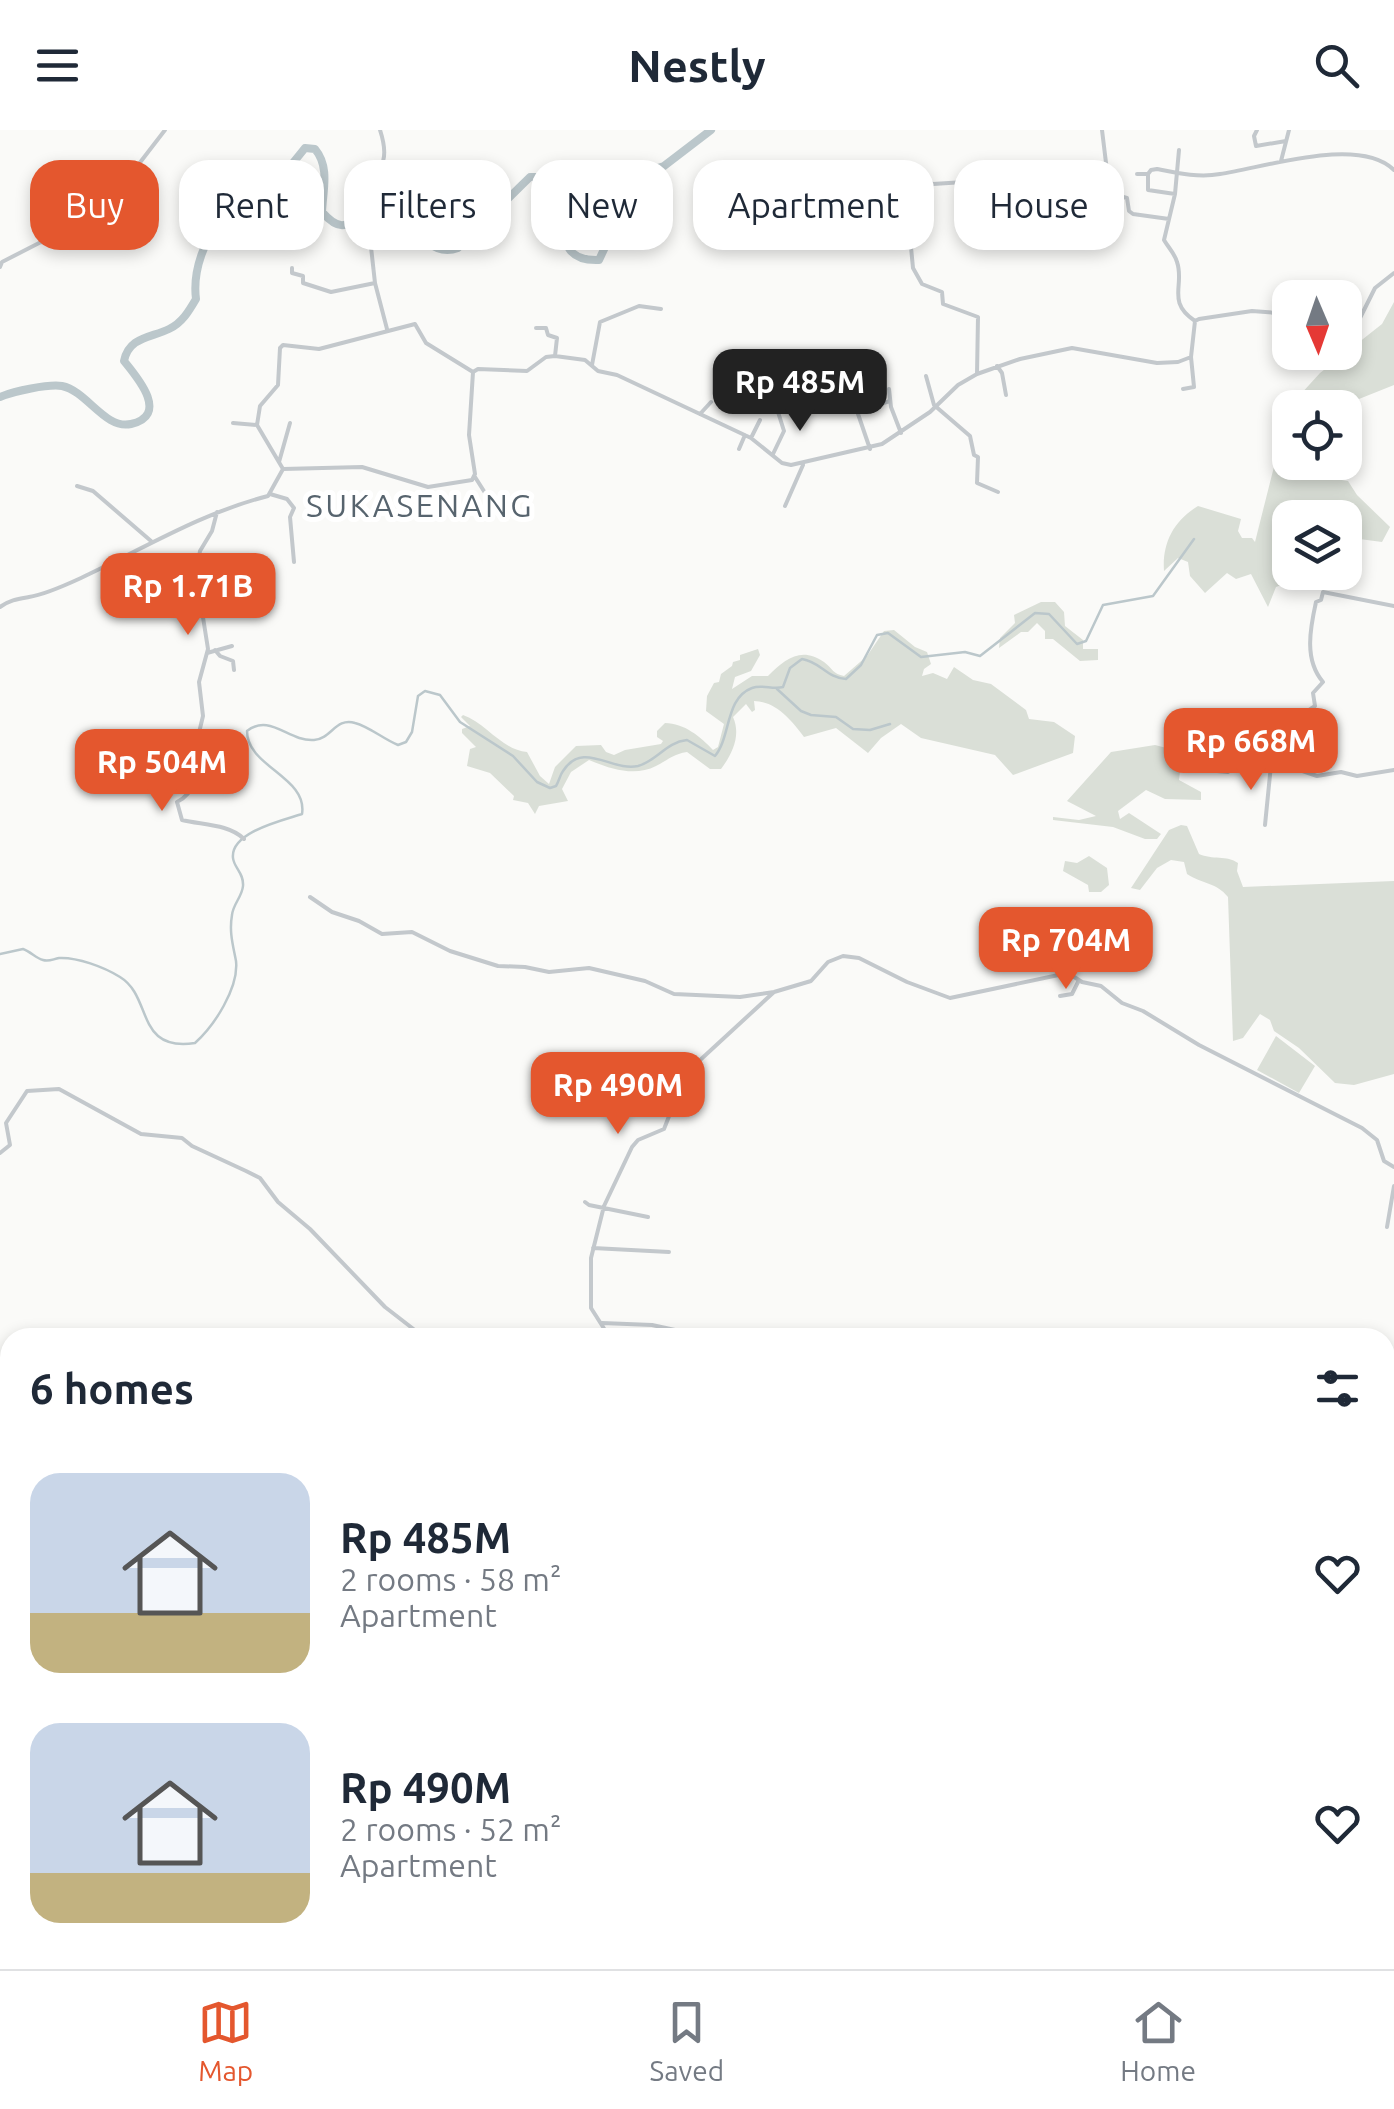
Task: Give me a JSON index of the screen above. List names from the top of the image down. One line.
{"districts":["SUKASENANG"],"north":"bottom","page":{"header":"Nestly","chip":["Buy","Rent","Filters","New","Apartment","House"],"price":["Rp 485M","Rp 1.71B","Rp 668M","Rp 504M","Rp 704M","Rp 490M"],"heading":"6 homes","list":[{"name":"Rp 485M","note":"2 rooms · 58 m² · Apartment"},{"name":"Rp 490M","note":"2 rooms · 52 m² · Apartment"}],"tabs":["Map","Saved","Home"]}}
